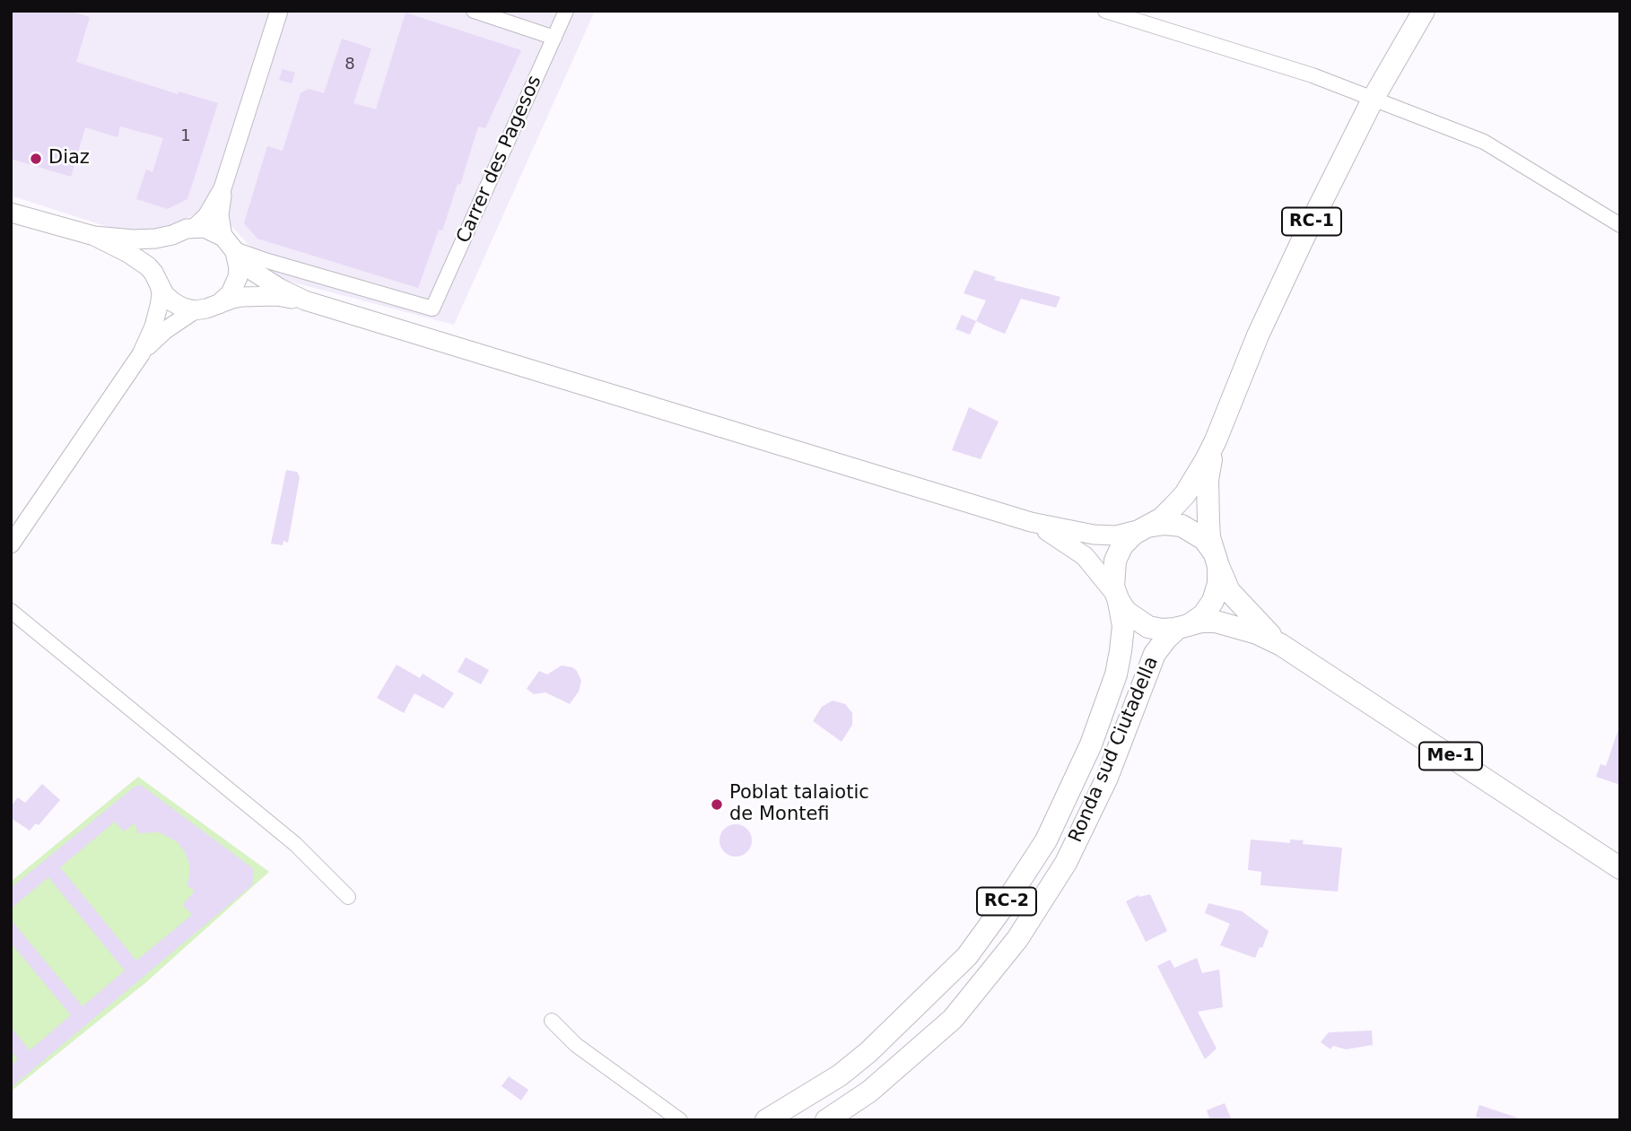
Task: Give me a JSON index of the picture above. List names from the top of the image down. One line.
{"streets":{"main road":["RC-1","Ronda sud Ciutadella","Me-1","RC-2"],"street":["Carrer des Pagesos"]},"crossings":[["Carrer des Pagesos","Me-1"],["RC-1","Ronda sud Ciutadella"],["RC-1","Me-1"],["Ronda sud Ciutadella","Me-1"]],"places":["Diaz","Poblat talaiotic de Montefi"],"house_numbers":["8","1"]}
